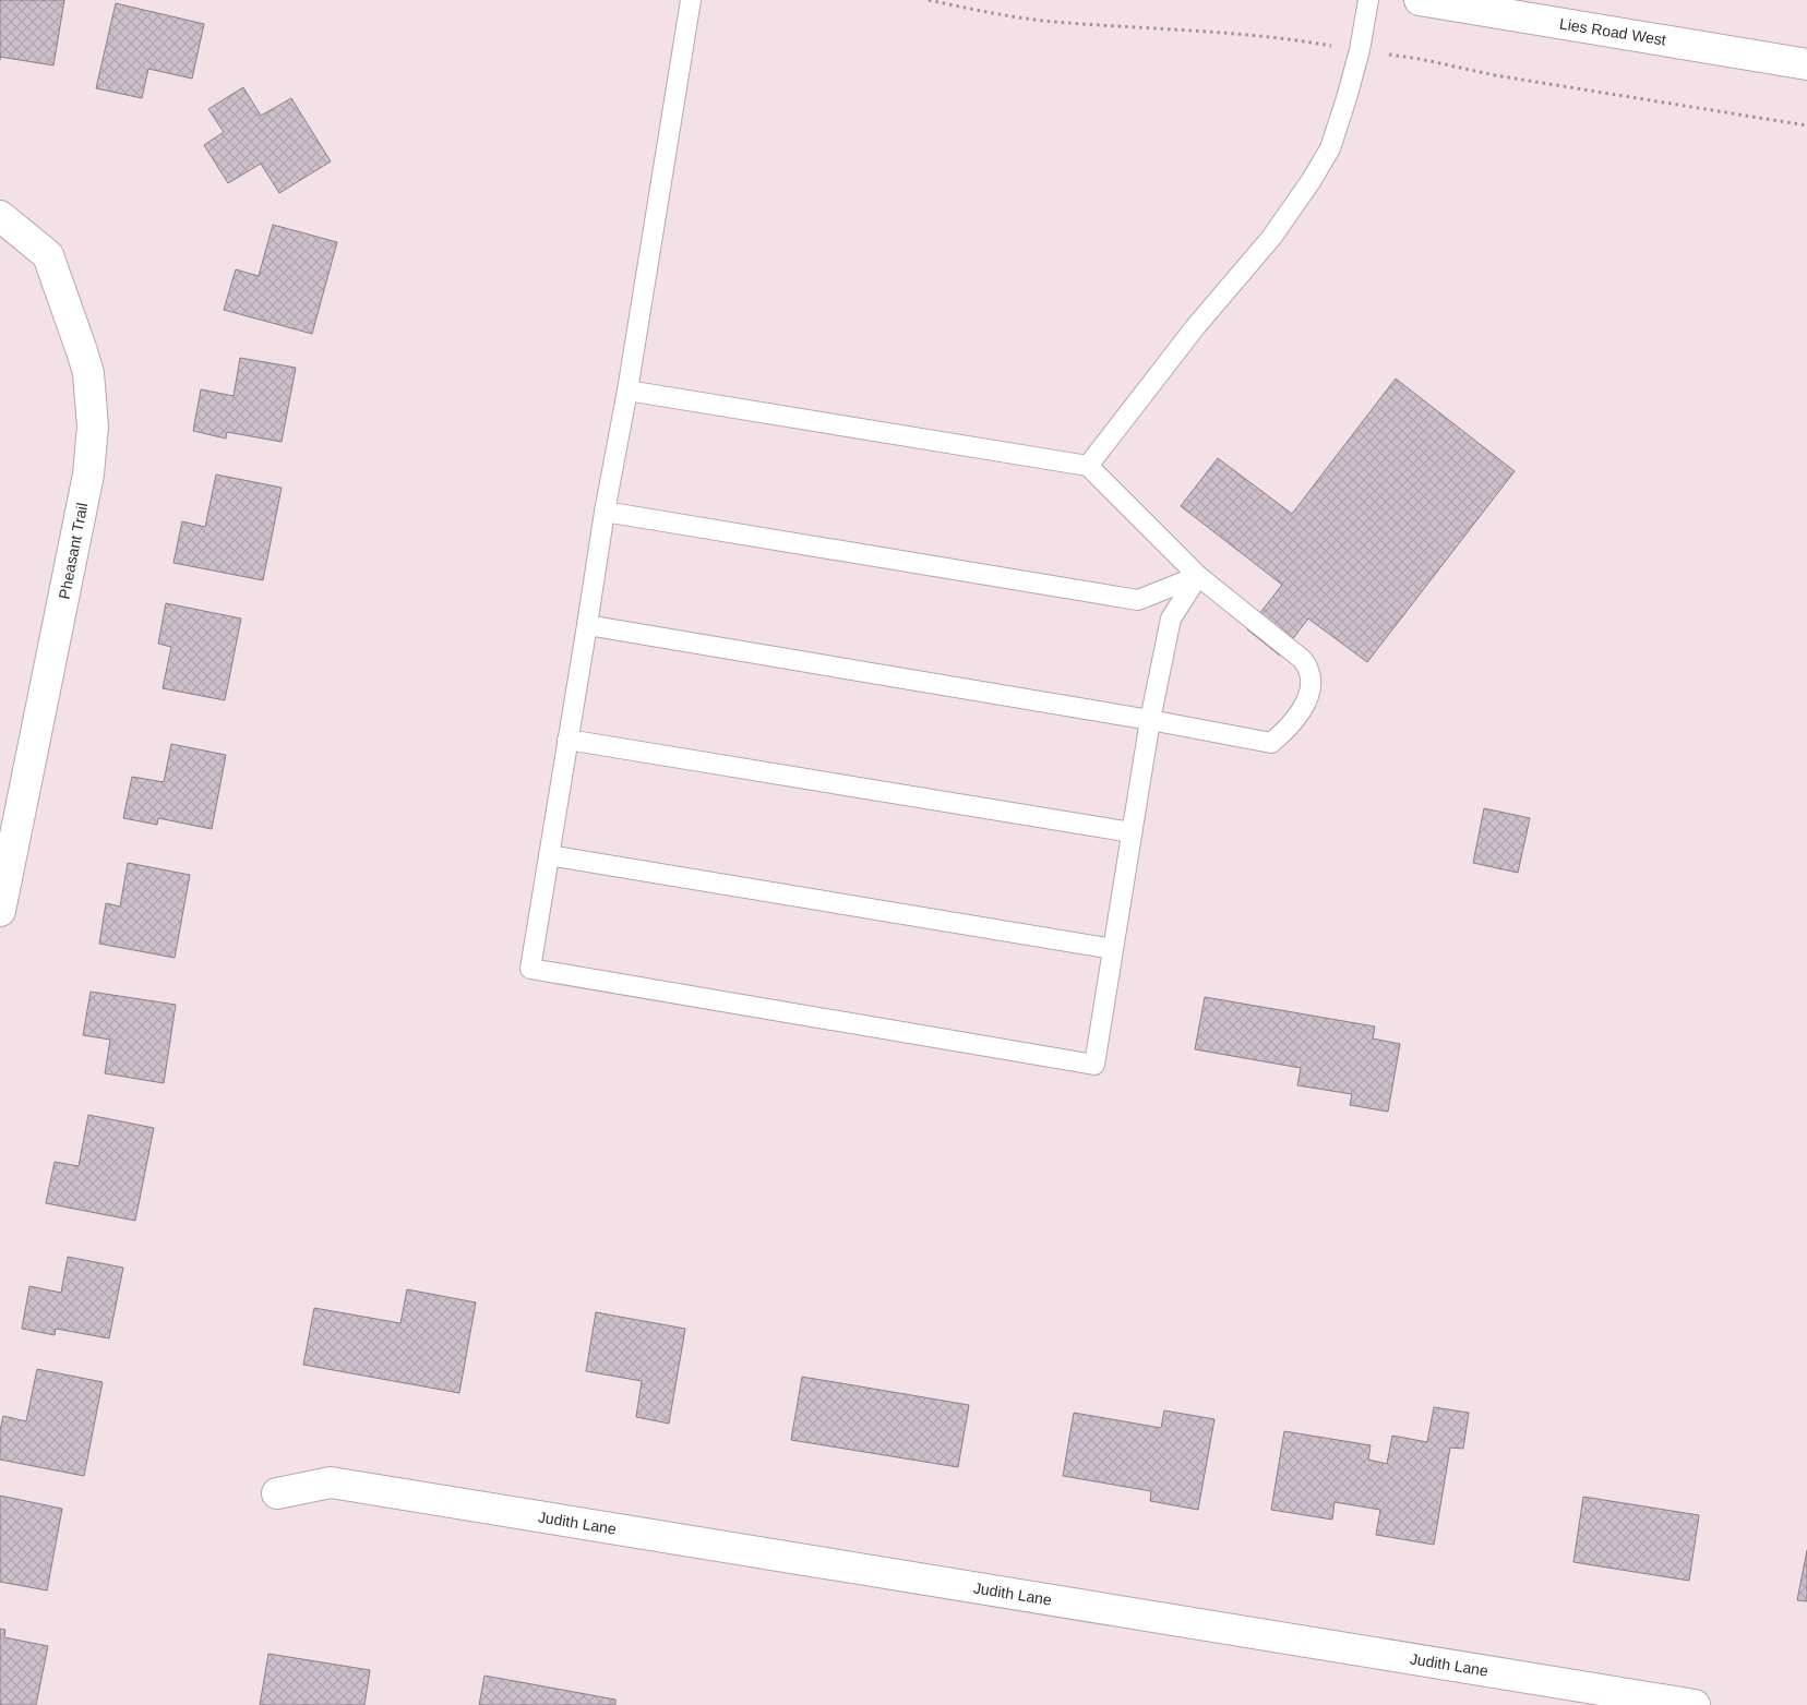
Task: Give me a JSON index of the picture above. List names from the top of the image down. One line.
{"streets":{"street":["Lies Road West","Pheasant Trail","Judith Lane"]}}
